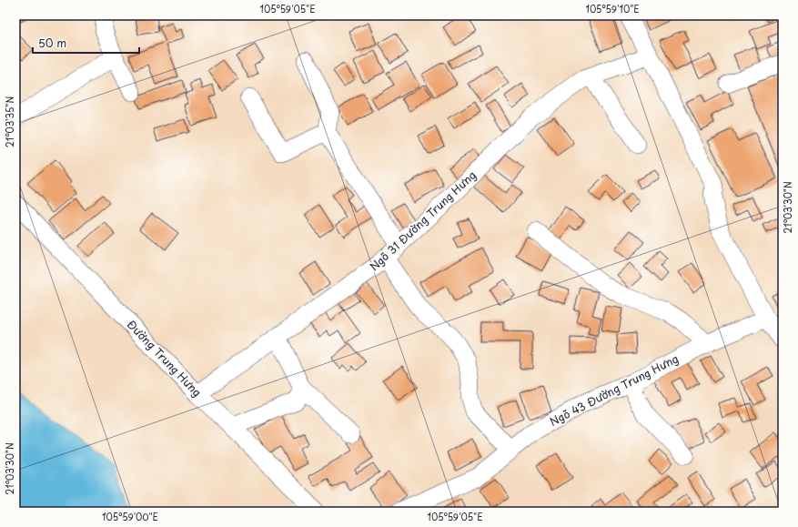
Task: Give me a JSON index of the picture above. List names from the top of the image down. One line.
{"streets":{"street":["Ngõ 31 Đường Trung Hưng","Đường Trung Hưng","Ngõ 43 Đường Trung Hưng"]},"crossings":[["Ngõ 31 Đường Trung Hưng","Đường Trung Hưng"]],"scale_bar":"50 m","coordinates":["105°59'05\"E","105°59'10\"E","21°03'35\"N","21°03'30\"N","105°59'00\"E"]}
